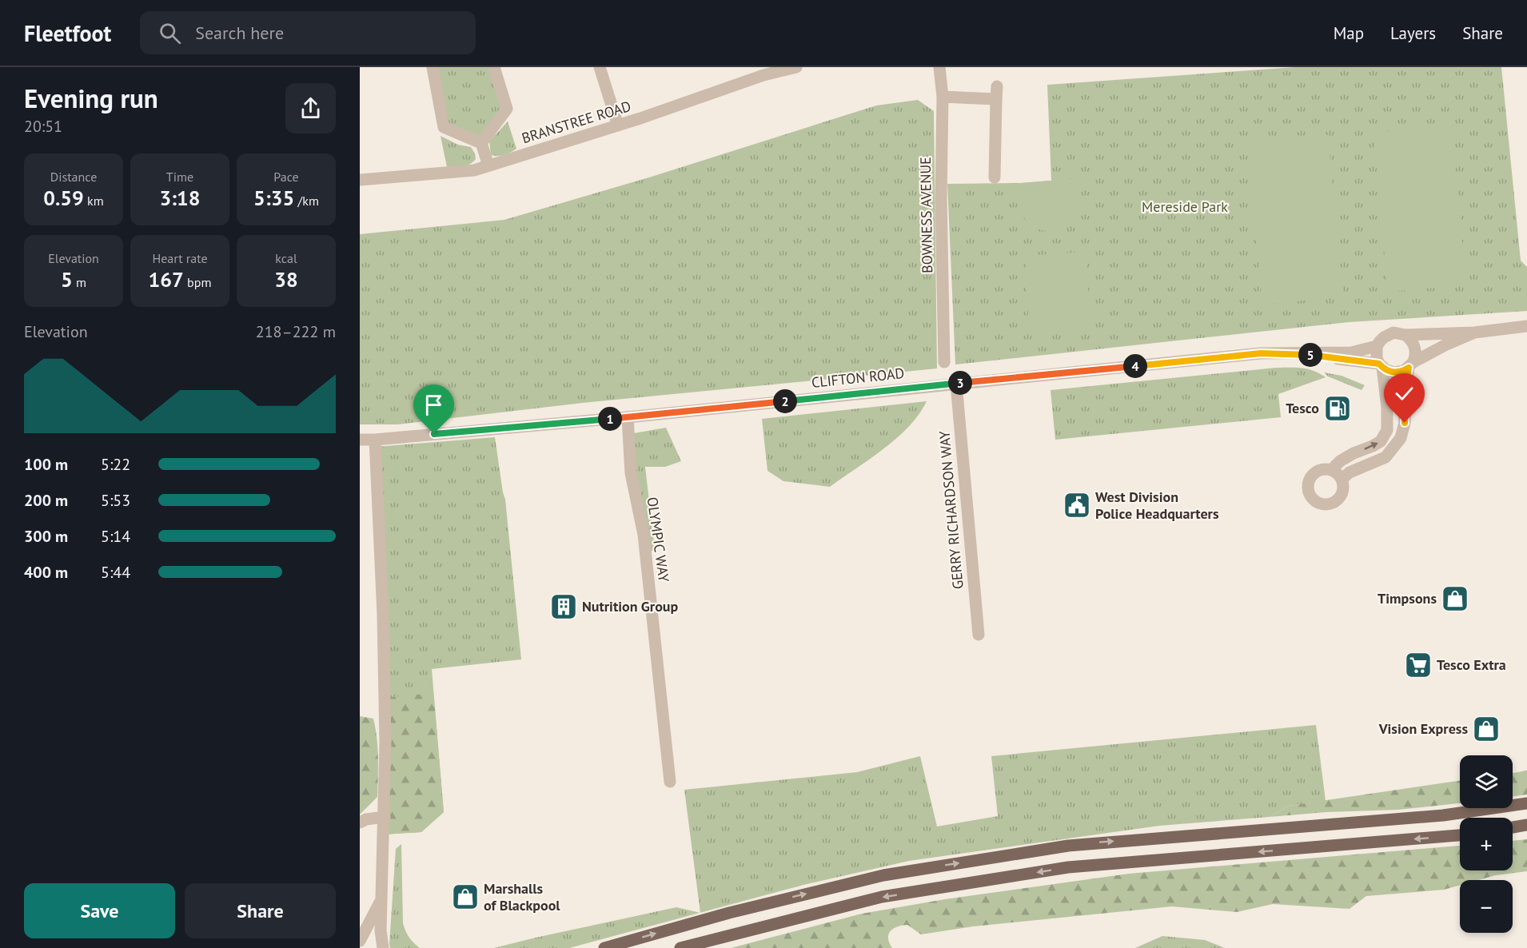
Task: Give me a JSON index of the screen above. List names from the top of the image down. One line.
{"streets":{"street":["BRANSTREE ROAD","BOWNESS AVENUE","CLIFTON ROAD","GERRY RICHARDSON WAY","OLYMPIC WAY"]},"crossings":[["CLIFTON ROAD","GERRY RICHARDSON WAY"],["CLIFTON ROAD","OLYMPIC WAY"]],"parks":["Mereside Park"],"places":{"fuel station":["Tesco"],"public building":["West Division Police Headquarters"],"shop":["Timpsons","Vision Express","Marshalls of Blackpool"],"building":["Nutrition Group"],"supermarket":["Tesco Extra"]},"page":{"header":"Fleetfoot","search":"Search here","nav":["Map","Layers","Share"],"heading":["Evening run","20:51"],"stats":[["Distance","0.59 km"],["Time","3:18"],["Pace","5:35 /km"],["Elevation","5 m"],["Heart rate","167 bpm"],["kcal","38"]],"chart":["Elevation","218–222 m"],"pins":["5","4","3","2","1"],"list":[{"name":"100 m","note":"5:22"},{"name":"200 m","note":"5:53"},{"name":"300 m","note":"5:14"},{"name":"400 m","note":"5:44"}],"map_buttons":["+","−"],"buttons":["Save","Share"]}}
